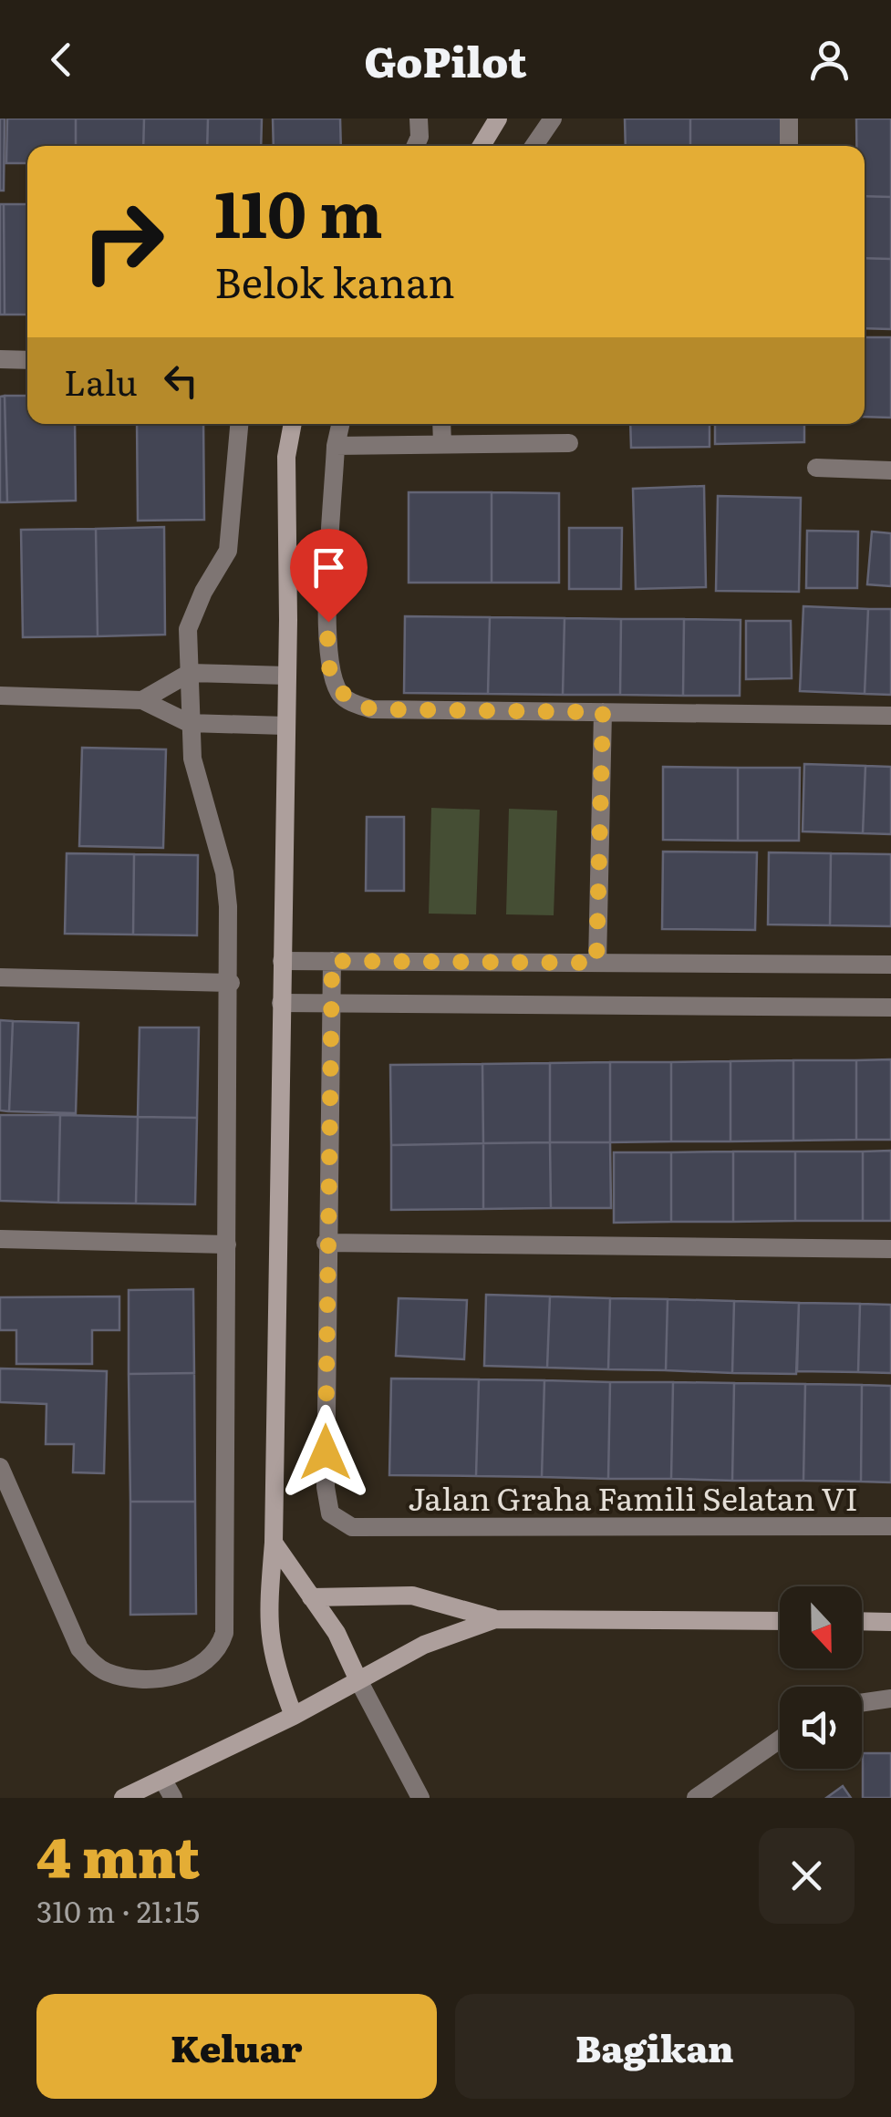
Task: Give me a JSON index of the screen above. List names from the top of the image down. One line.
{"streets":{"street":["Jalan Graha Famili Selatan VI"]},"north":"bottom","page":{"header":"GoPilot","turn":["110 m","Belok kanan"],"then":"Lalu","heading":["4 mnt","310 m · 21:15"],"buttons":["Keluar","Bagikan"]}}
